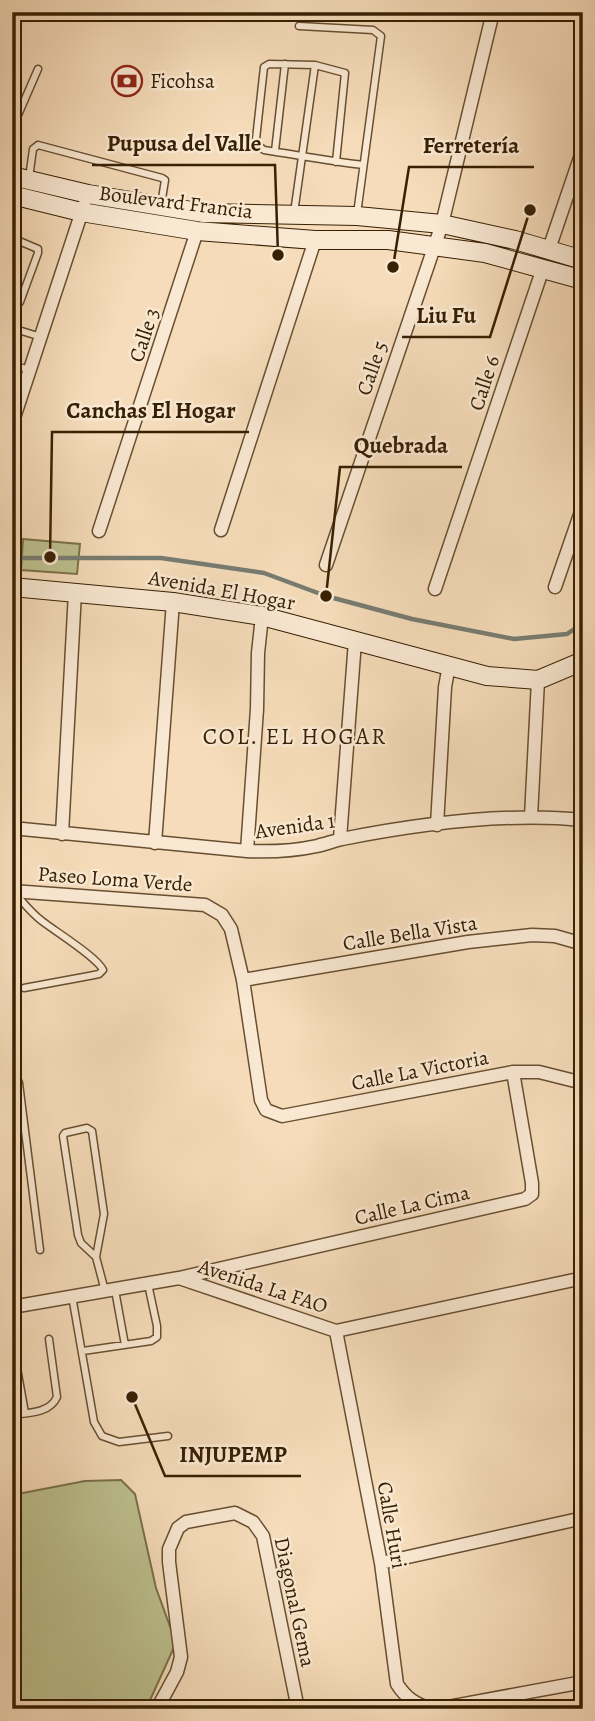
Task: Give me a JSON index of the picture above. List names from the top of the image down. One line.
{"streets":{"street":["Boulevard Francia","Calle 3","Calle 5","Calle 6","Avenida El Hogar","Avenida 1","Paseo Loma Verde","Calle Bella Vista","Calle La Victoria","Calle La Cima","Avenida La FAO","Calle Huri","Diagonal Gema"]},"crossings":[["Boulevard Francia","Calle 3"],["Boulevard Francia","Calle 5"],["Boulevard Francia","Calle 6"],["Paseo Loma Verde","Calle Bella Vista"],["Paseo Loma Verde","Calle La Victoria"],["Calle La Victoria","Calle La Cima"],["Calle La Cima","Avenida La FAO"],["Avenida La FAO","Calle Huri"]],"districts":["COL. EL HOGAR"],"places":{"bank":["Ficohsa"],"other":["Liu Fu","Pupusa del Valle","Ferretería","Canchas El Hogar","Quebrada","INJUPEMP"]}}
